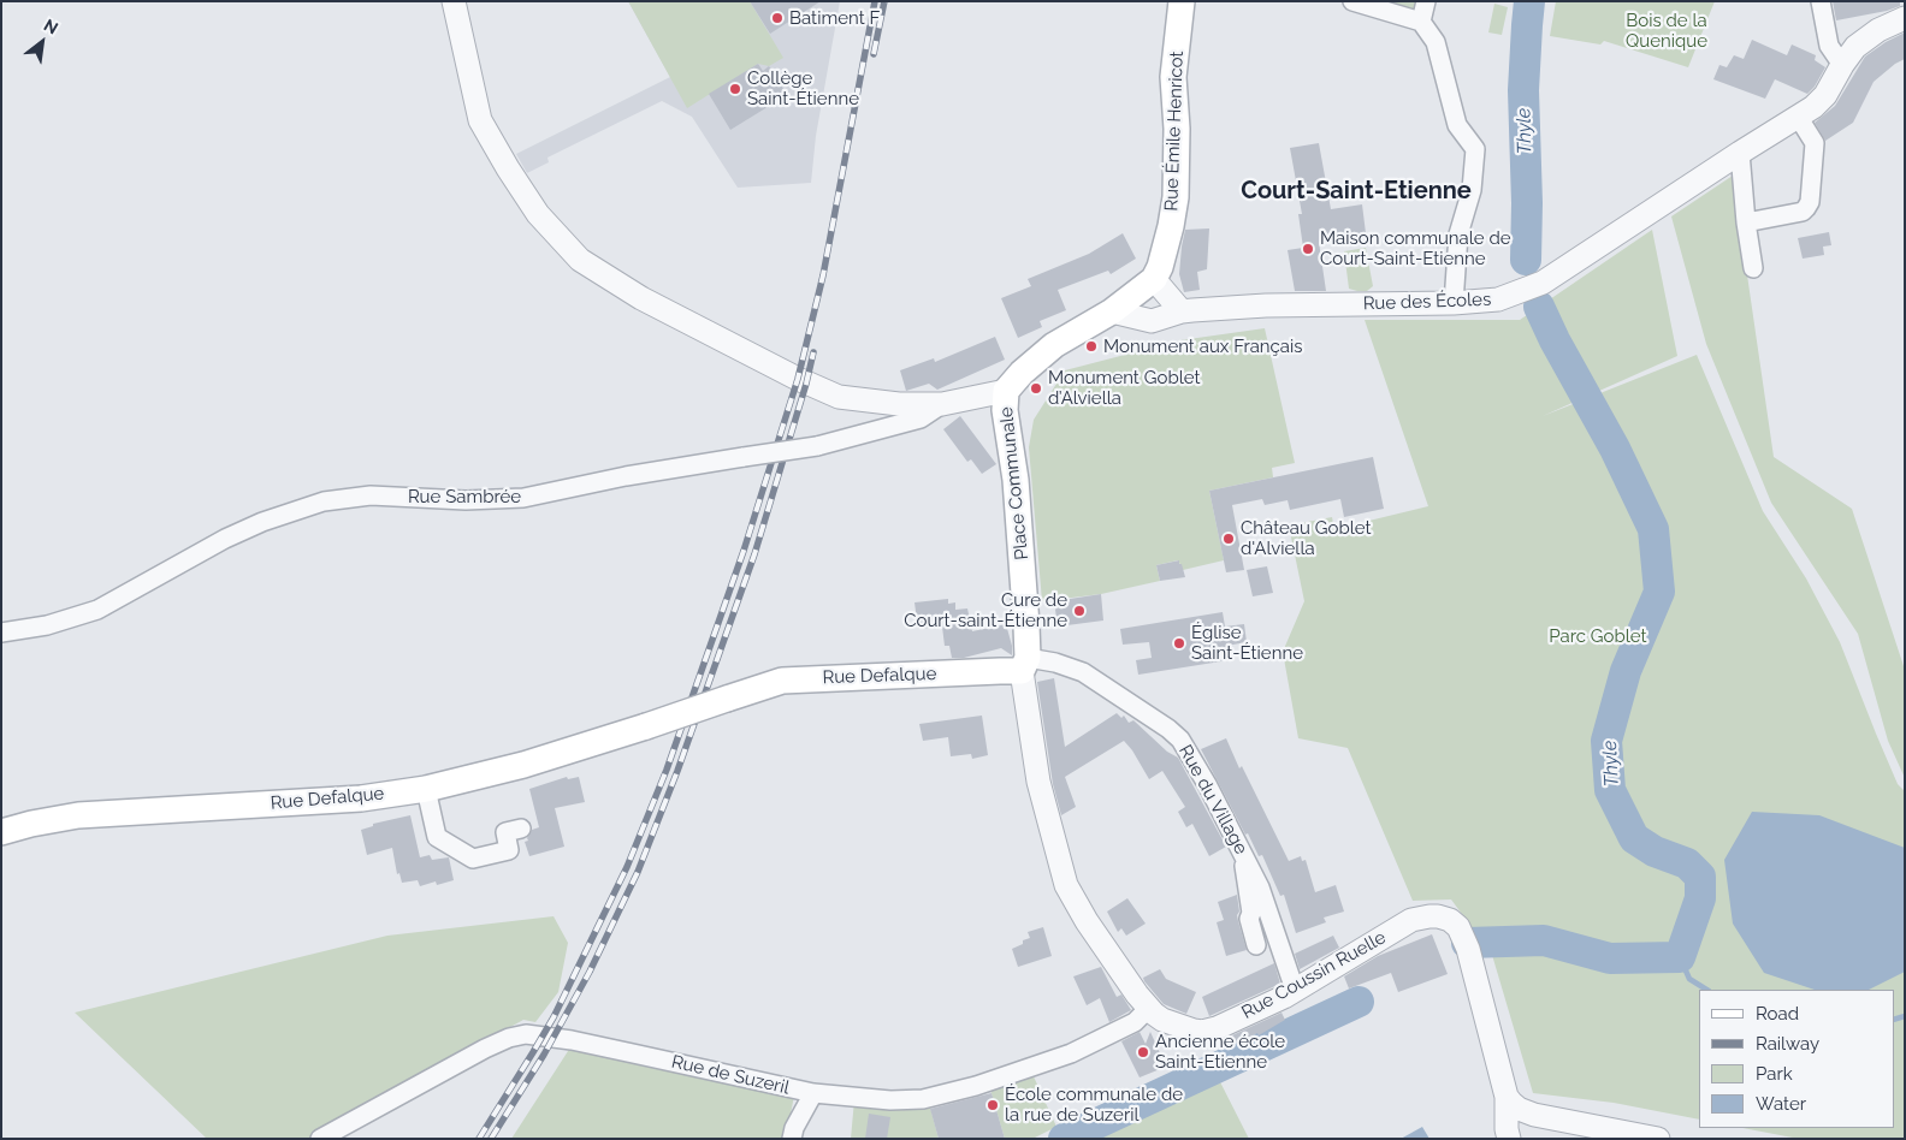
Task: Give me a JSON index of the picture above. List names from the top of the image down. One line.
{"streets":{"main road":["Rue Émile Henricot","Place Communale","Rue Defalque"],"street":["Rue des Écoles","Rue Sambrée","Rue du Village","Rue Coussin Ruelle","Rue de Suzeril"]},"crossings":[["Rue Émile Henricot","Place Communale"],["Place Communale","Rue Defalque"],["Place Communale","Rue du Village"],["Place Communale","Rue Coussin Ruelle"],["Rue Defalque","Rue du Village"],["Rue Defalque","Rue Coussin Ruelle"],["Rue du Village","Rue Coussin Ruelle"],["Rue Coussin Ruelle","Rue de Suzeril"]],"districts":["Court-Saint-Etienne"],"water":["Thyle"],"parks":["Bois de la Quenique","Parc Goblet"],"places":["Batiment F","Collège Saint-Étienne","Maison communale de Court-Saint-Etienne","Monument aux Français","Monument Goblet d’Alviella","Château Goblet d'Alviella","Cure de Court-saint-Étienne","Église Saint-Étienne","Ancienne école Saint-Etienne","École communale de la rue de Suzeril"],"legend":["Road","Railway","Park","Water"],"north":"top right"}
